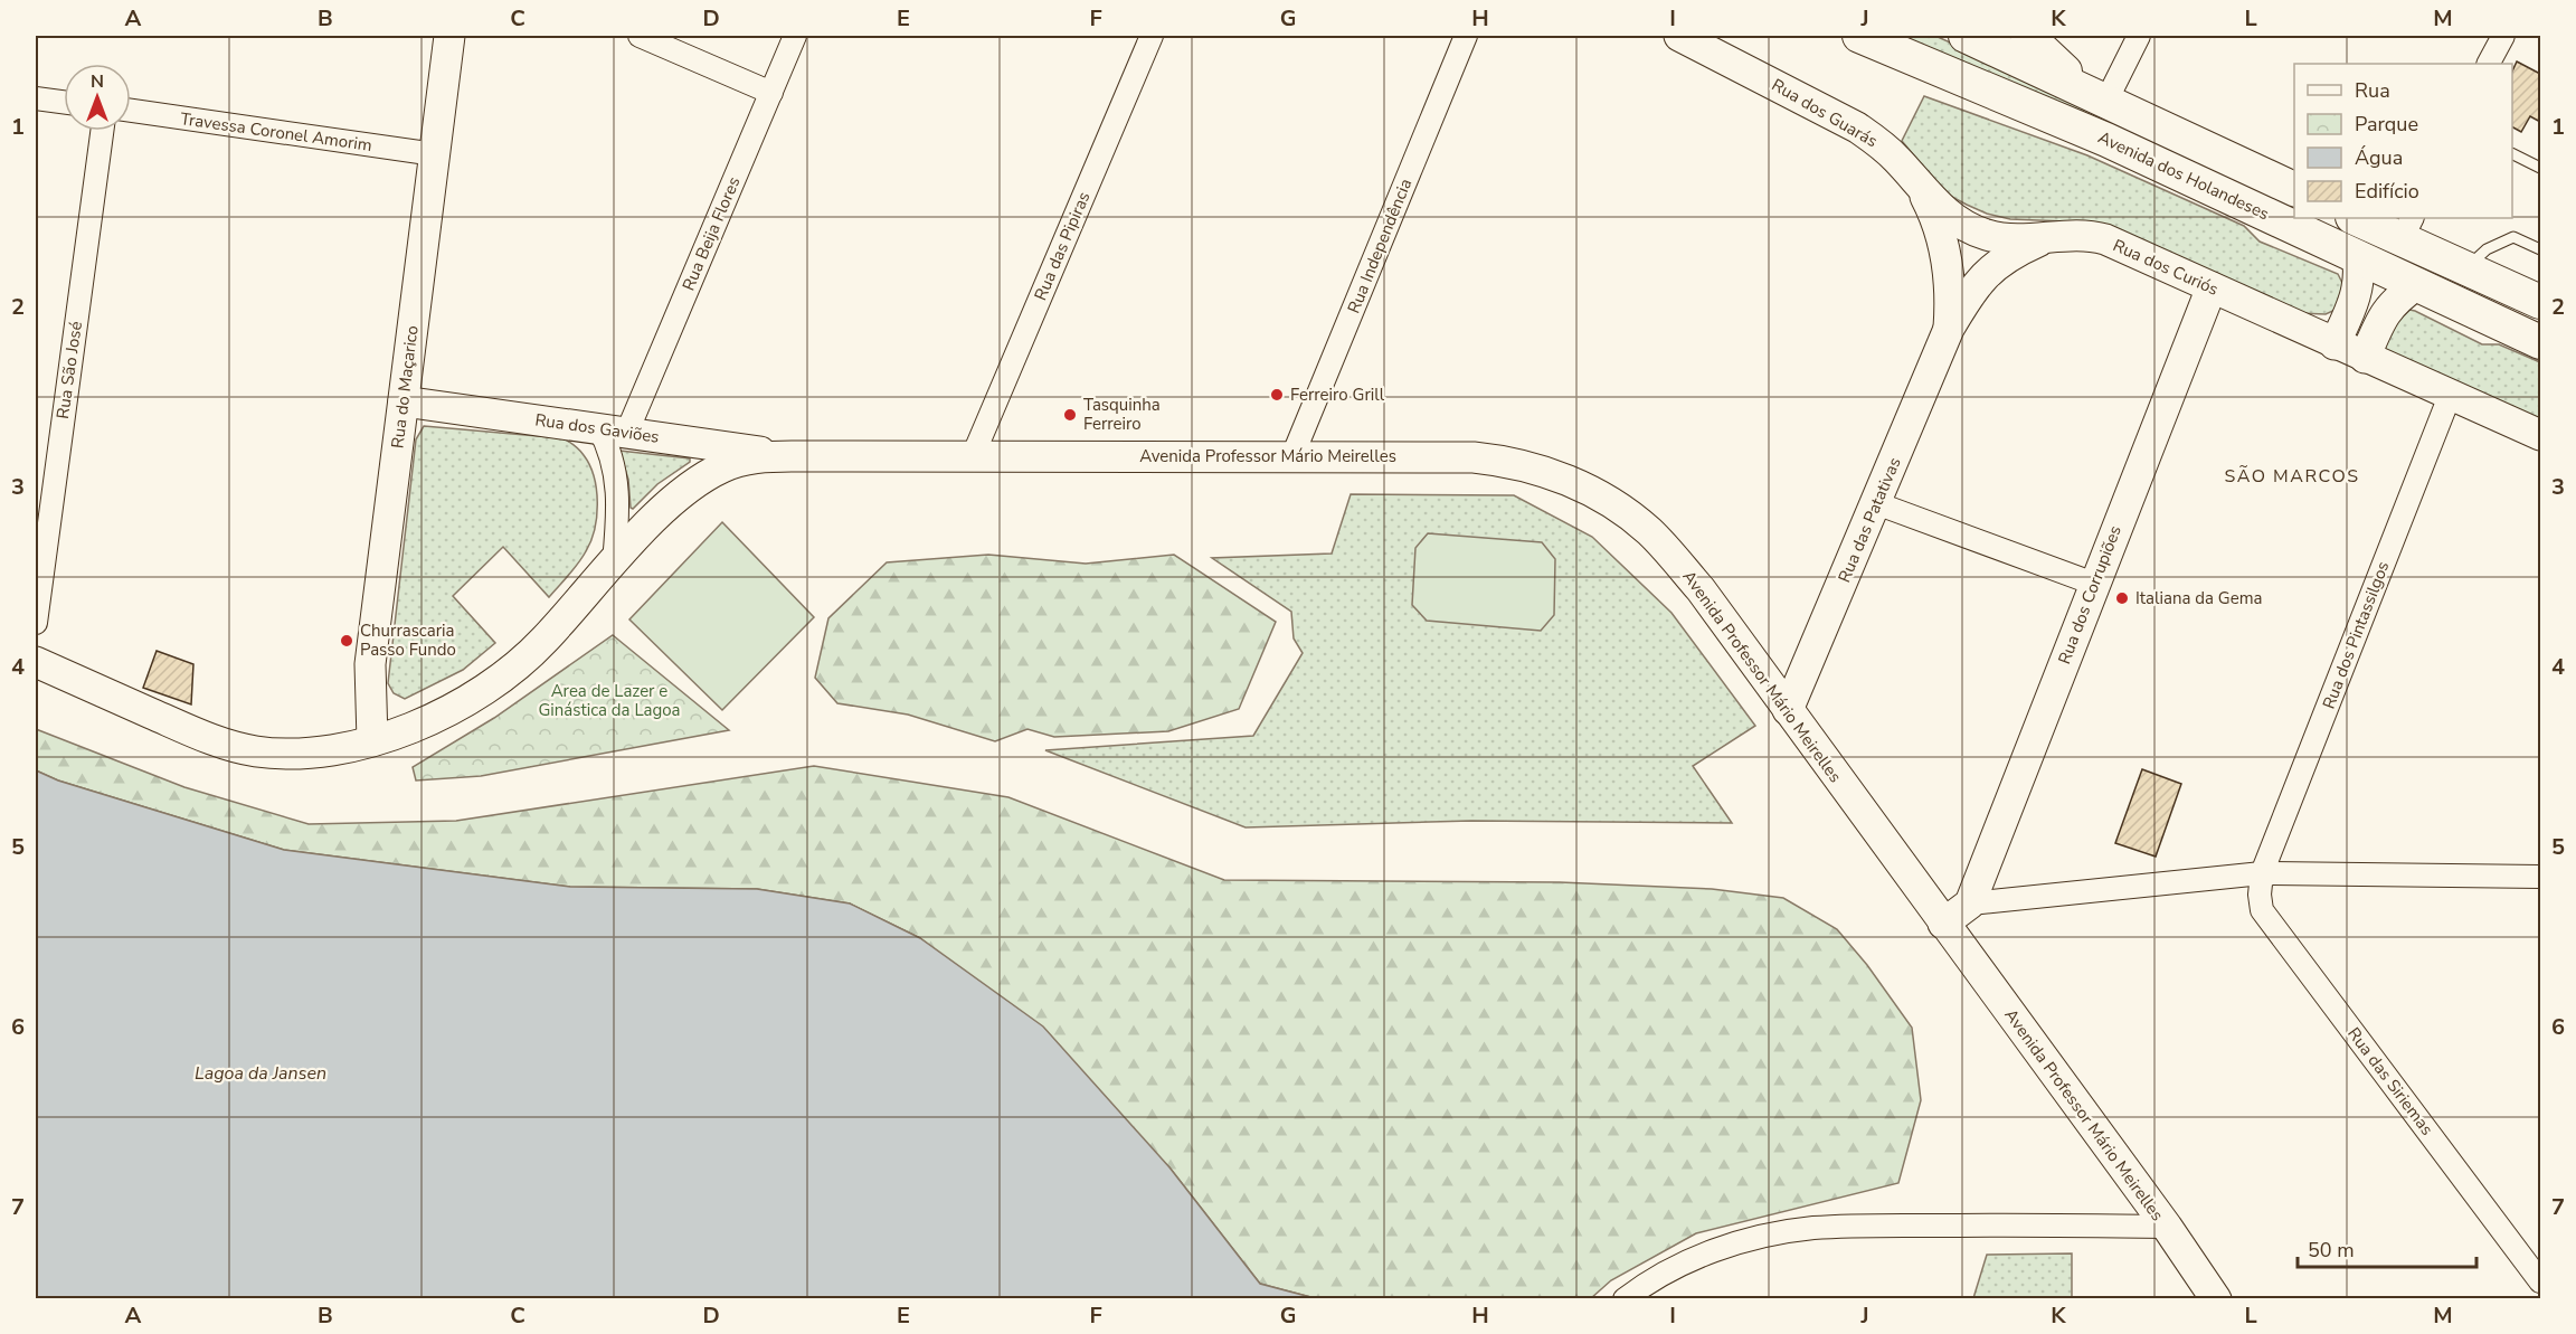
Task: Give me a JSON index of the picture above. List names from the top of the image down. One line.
{"streets":{"main road":["Avenida dos Holandeses"],"street":["Rua dos Guarás","Travessa Coronel Amorim","Rua Beija Flores","Rua das Pipiras","Rua Independência","Rua dos Curiós","Rua São José","Rua do Maçarico","Rua dos Gaviões","Avenida Professor Mário Meirelles","Rua das Patativas","Rua dos Corrupiões","Rua dos Pintassilgos","Rua das Siriemas"]},"crossings":[["Rua dos Guarás","Rua dos Curiós"],["Rua dos Guarás","Rua das Patativas"],["Travessa Coronel Amorim","Rua do Maçarico"],["Rua Beija Flores","Rua dos Gaviões"],["Rua das Pipiras","Avenida Professor Mário Meirelles"],["Rua Independência","Avenida Professor Mário Meirelles"],["Rua dos Curiós","Rua das Patativas"],["Rua dos Curiós","Rua dos Corrupiões"],["Rua dos Curiós","Rua dos Pintassilgos"],["Rua do Maçarico","Rua dos Gaviões"],["Rua do Maçarico","Avenida Professor Mário Meirelles"],["Rua dos Gaviões","Avenida Professor Mário Meirelles"],["Avenida Professor Mário Meirelles","Rua das Patativas"],["Rua dos Pintassilgos","Rua das Siriemas"]],"districts":["SÃO MARCOS"],"water":["Lagoa da Jansen"],"parks":["Area de Lazer e Ginástica da Lagoa"],"places":["Ferreiro Grill","Tasquinha Ferreiro","Italiana da Gema","Churrascaria Passo Fundo"],"legend":["Rua","Parque","Água","Edifício"],"scale_bar":"50 m","north":"top","grid":{"columns":["A","B","C","D","E","F","G","H","I","J","K","L","M"],"rows":["1","2","3","4","5","6","7"]}}
